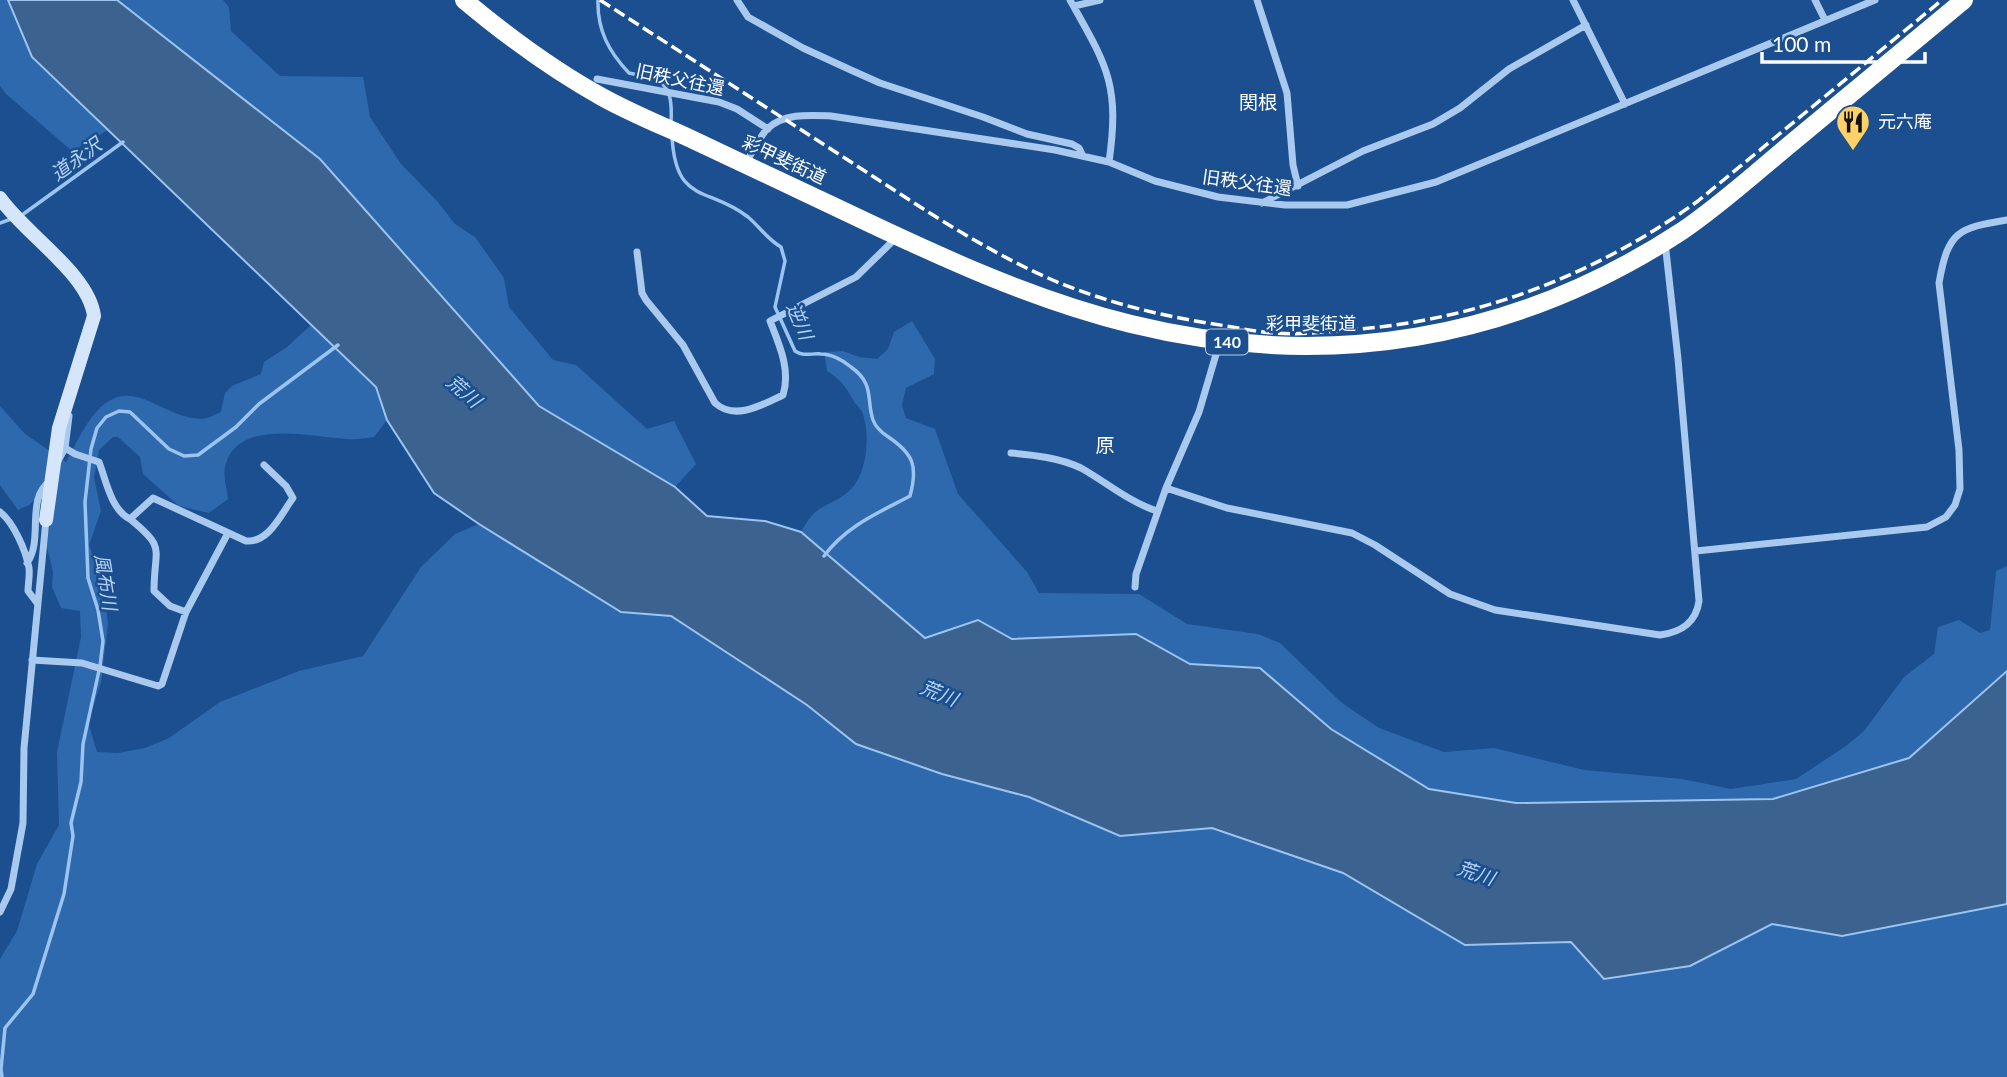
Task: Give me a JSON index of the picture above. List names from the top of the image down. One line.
{"streets":{"highway":["彩甲斐街道","140"],"street":["旧秩父往還"]},"districts":["関根","原"],"water":["道永沢","逆川","荒川","風布川"],"places":{"restaurant":["元六庵"]},"scale_bar":"100 m"}
